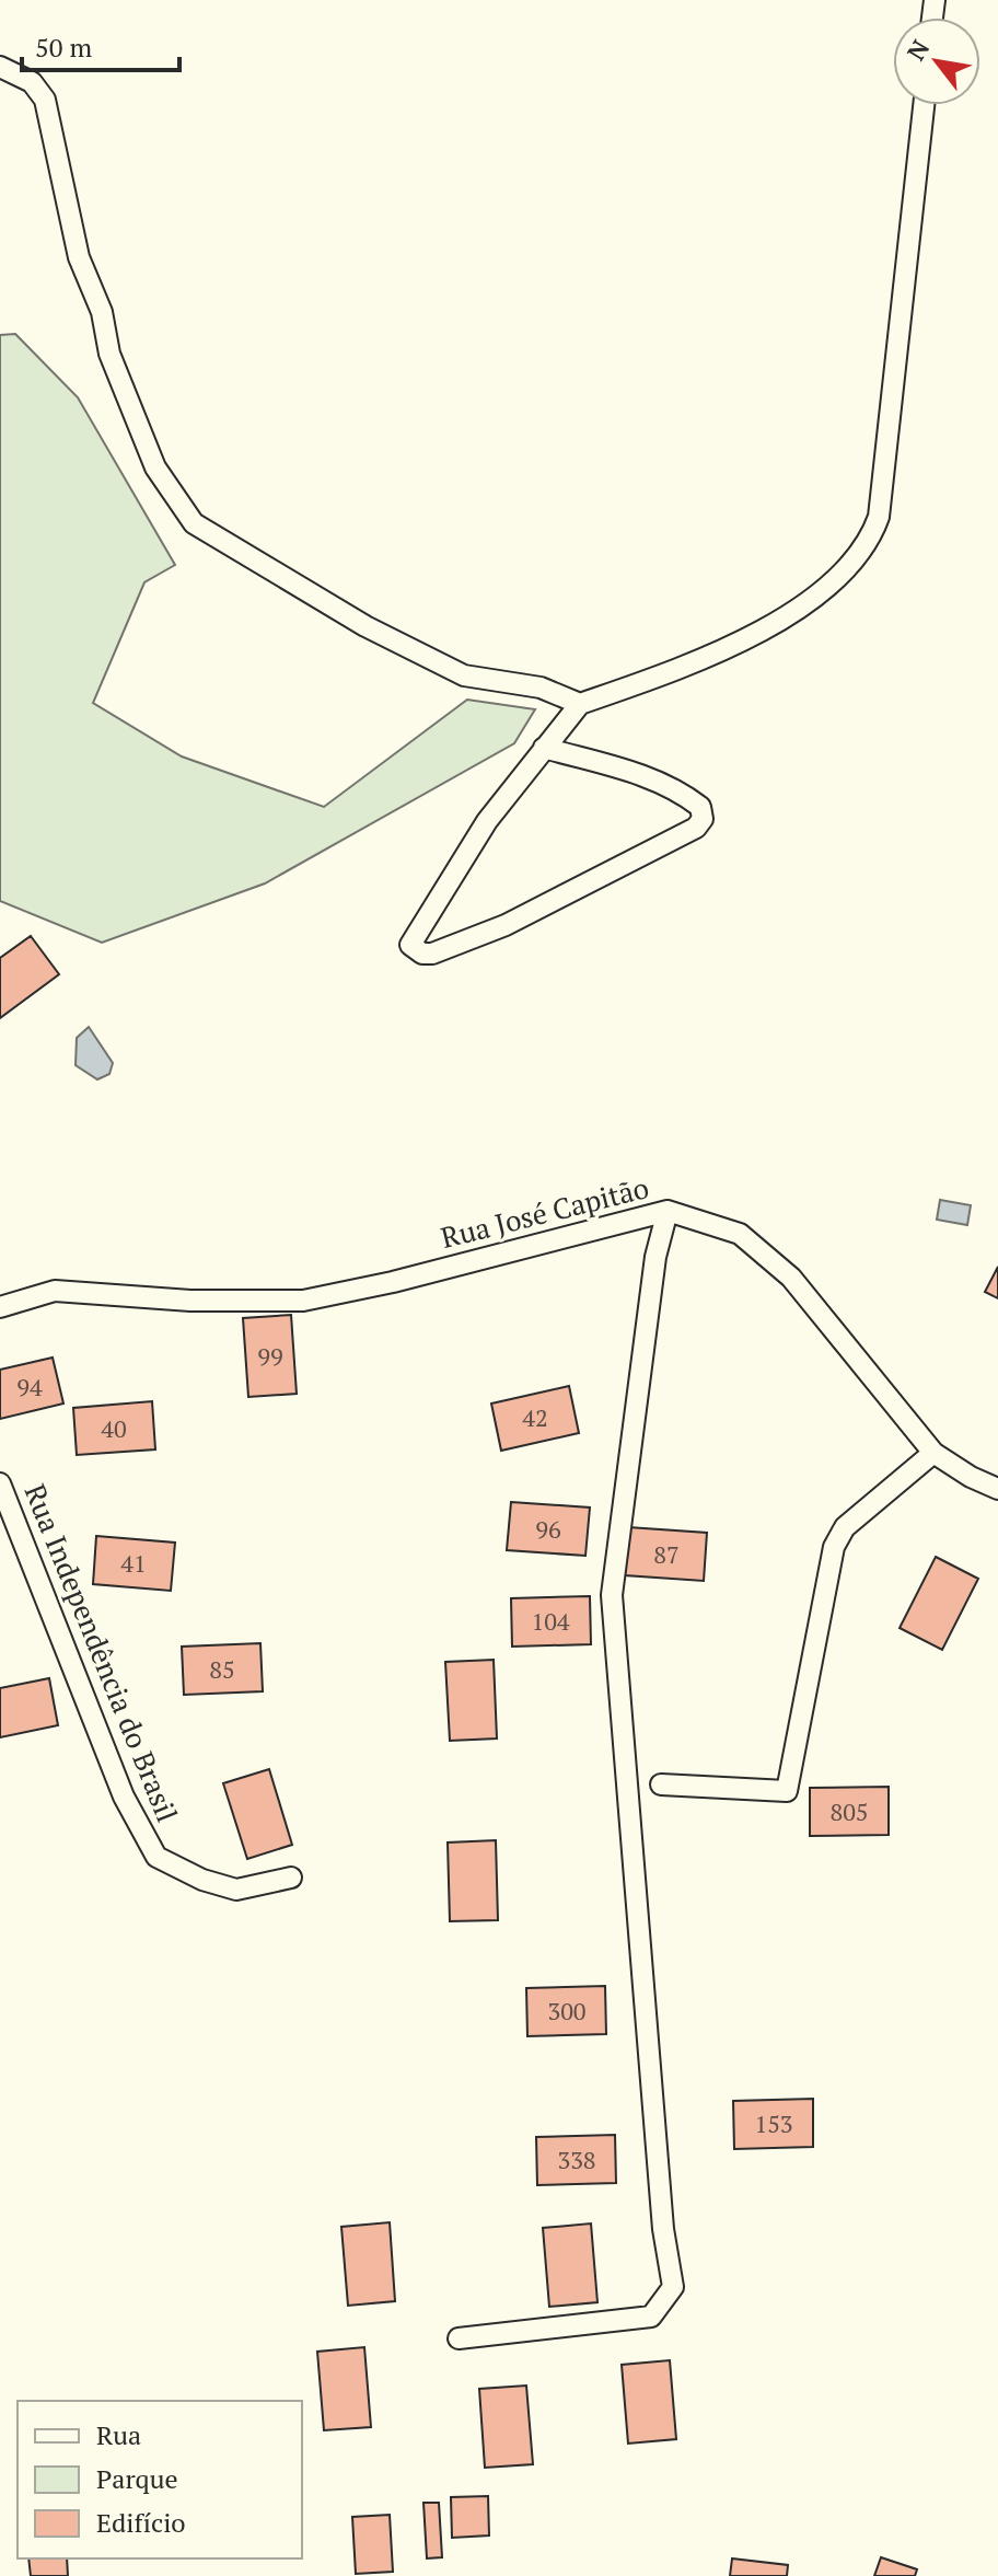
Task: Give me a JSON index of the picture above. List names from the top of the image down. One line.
{"streets":{"street":["Rua José Capitão","Rua Independência do Brasil"]},"house_numbers":["99","94","42","40","96","87","41","104","85","805","300","153","338"],"legend":["Rua","Parque","Edifício"],"scale_bar":"50 m","north":"top left"}
